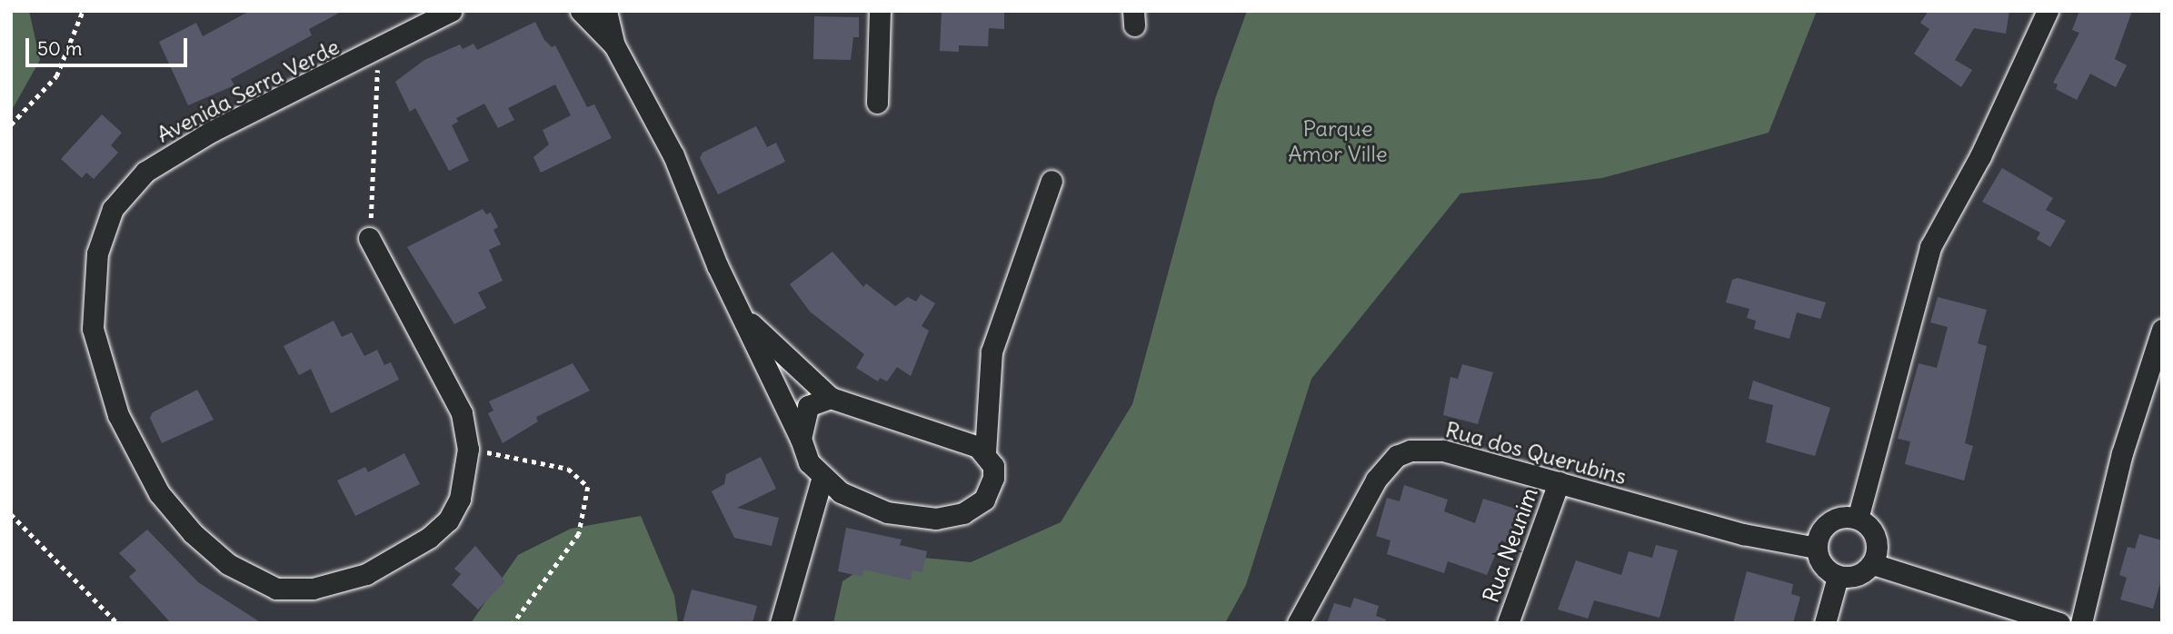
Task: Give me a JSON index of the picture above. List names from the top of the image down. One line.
{"streets":{"street":["Avenida Serra Verde","Rua dos Querubins","Rua Neunim"]},"crossings":[["Rua dos Querubins","Rua Neunim"]],"parks":["Parque Amor Ville"],"scale_bar":"50 m"}
